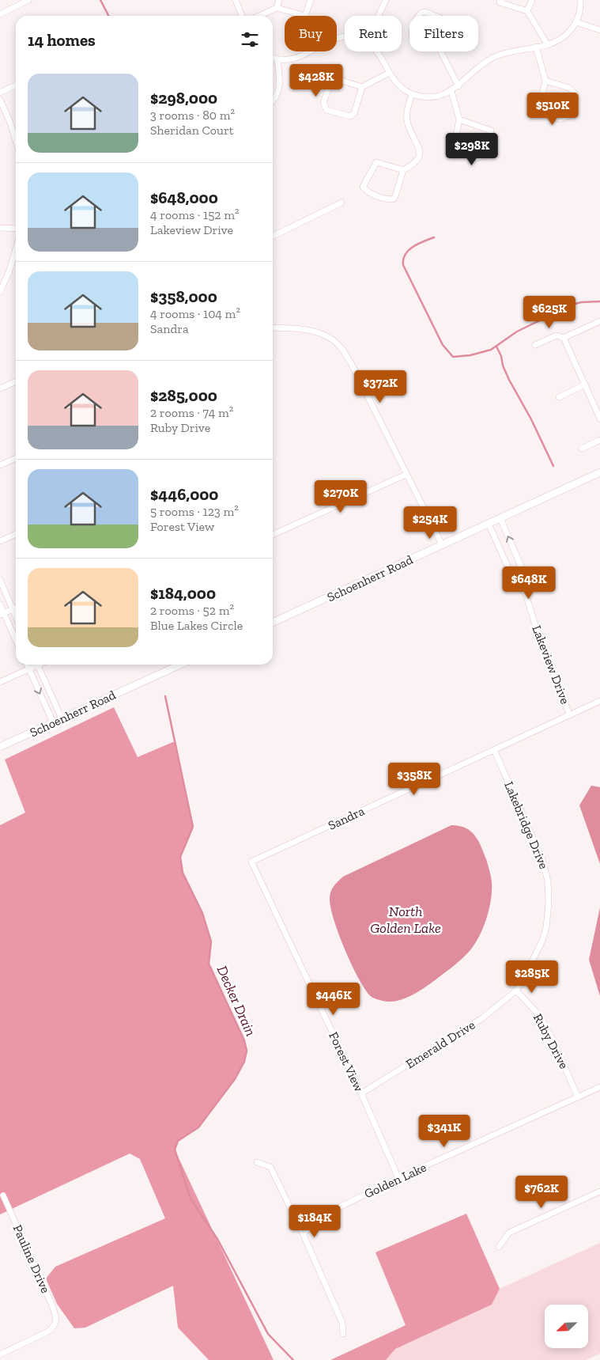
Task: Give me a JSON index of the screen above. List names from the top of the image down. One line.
{"streets":{"street":["Schoenherr Road","Lakeview Drive","Sandra","Lakebridge Drive","Ruby Drive","Emerald Drive","Forest View","Golden Lake","Pauline Drive"]},"crossings":[["Schoenherr Road","Lakeview Drive"],["Lakeview Drive","Sandra"],["Sandra","Lakebridge Drive"],["Sandra","Forest View"],["Lakebridge Drive","Ruby Drive"],["Lakebridge Drive","Emerald Drive"],["Ruby Drive","Emerald Drive"],["Ruby Drive","Golden Lake"],["Emerald Drive","Forest View"],["Forest View","Golden Lake"]],"water":["North Golden Lake","Decker Drain"],"north":"bottom left","page":{"chip":["Buy","Rent","Filters"],"heading":"14 homes","list":[{"name":"$298,000","note":"3 rooms · 80 m² · Sheridan Court"},{"name":"$648,000","note":"4 rooms · 152 m² · Lakeview Drive"},{"name":"$358,000","note":"4 rooms · 104 m² · Sandra"},{"name":"$285,000","note":"2 rooms · 74 m² · Ruby Drive"},{"name":"$446,000","note":"5 rooms · 123 m² · Forest View"},{"name":"$184,000","note":"2 rooms · 52 m² · Blue Lakes Circle"}],"price":["$428K","$510K","$298K","$625K","$372K","$270K","$254K","$648K","$358K","$285K","$446K","$341K","$762K","$184K"]}}
